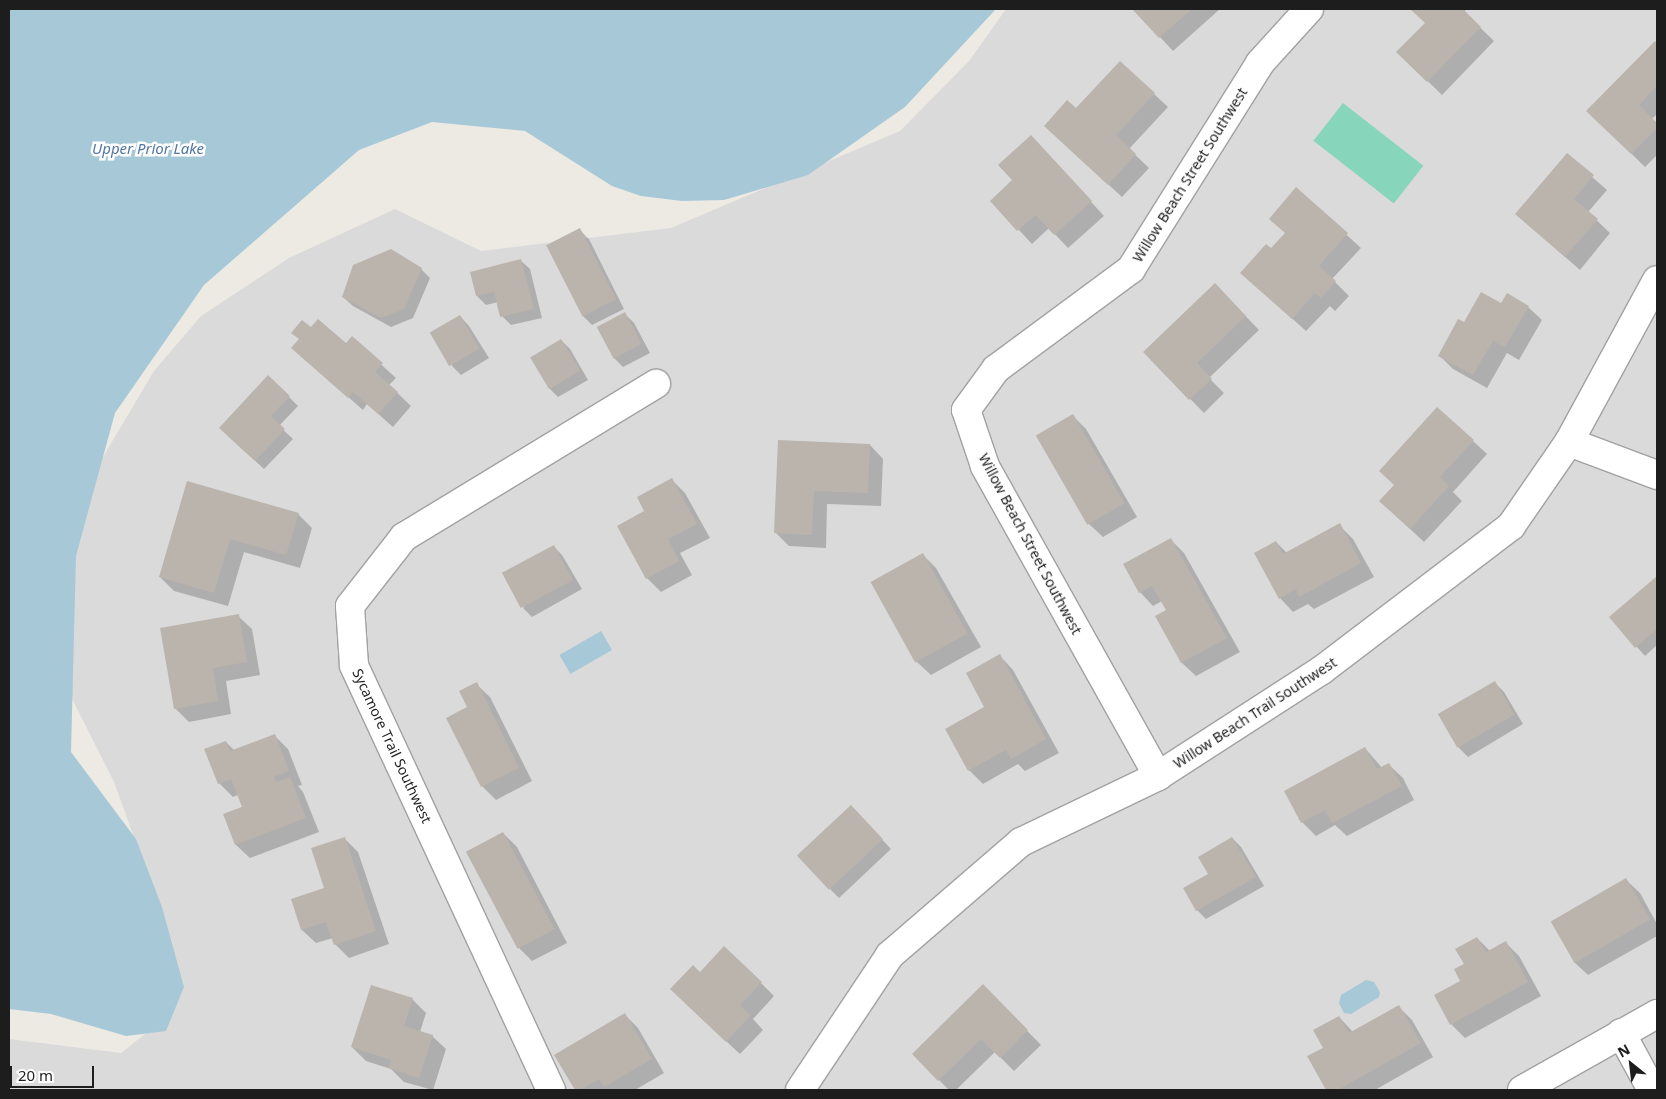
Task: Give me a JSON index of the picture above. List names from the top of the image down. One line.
{"streets":{"street":["Willow Beach Street Southwest","Willow Beach Trail Southwest","Sycamore Trail Southwest"]},"crossings":[["Willow Beach Street Southwest","Willow Beach Trail Southwest"]],"water":["Upper Prior Lake"],"scale_bar":"20 m","north":"top left"}
